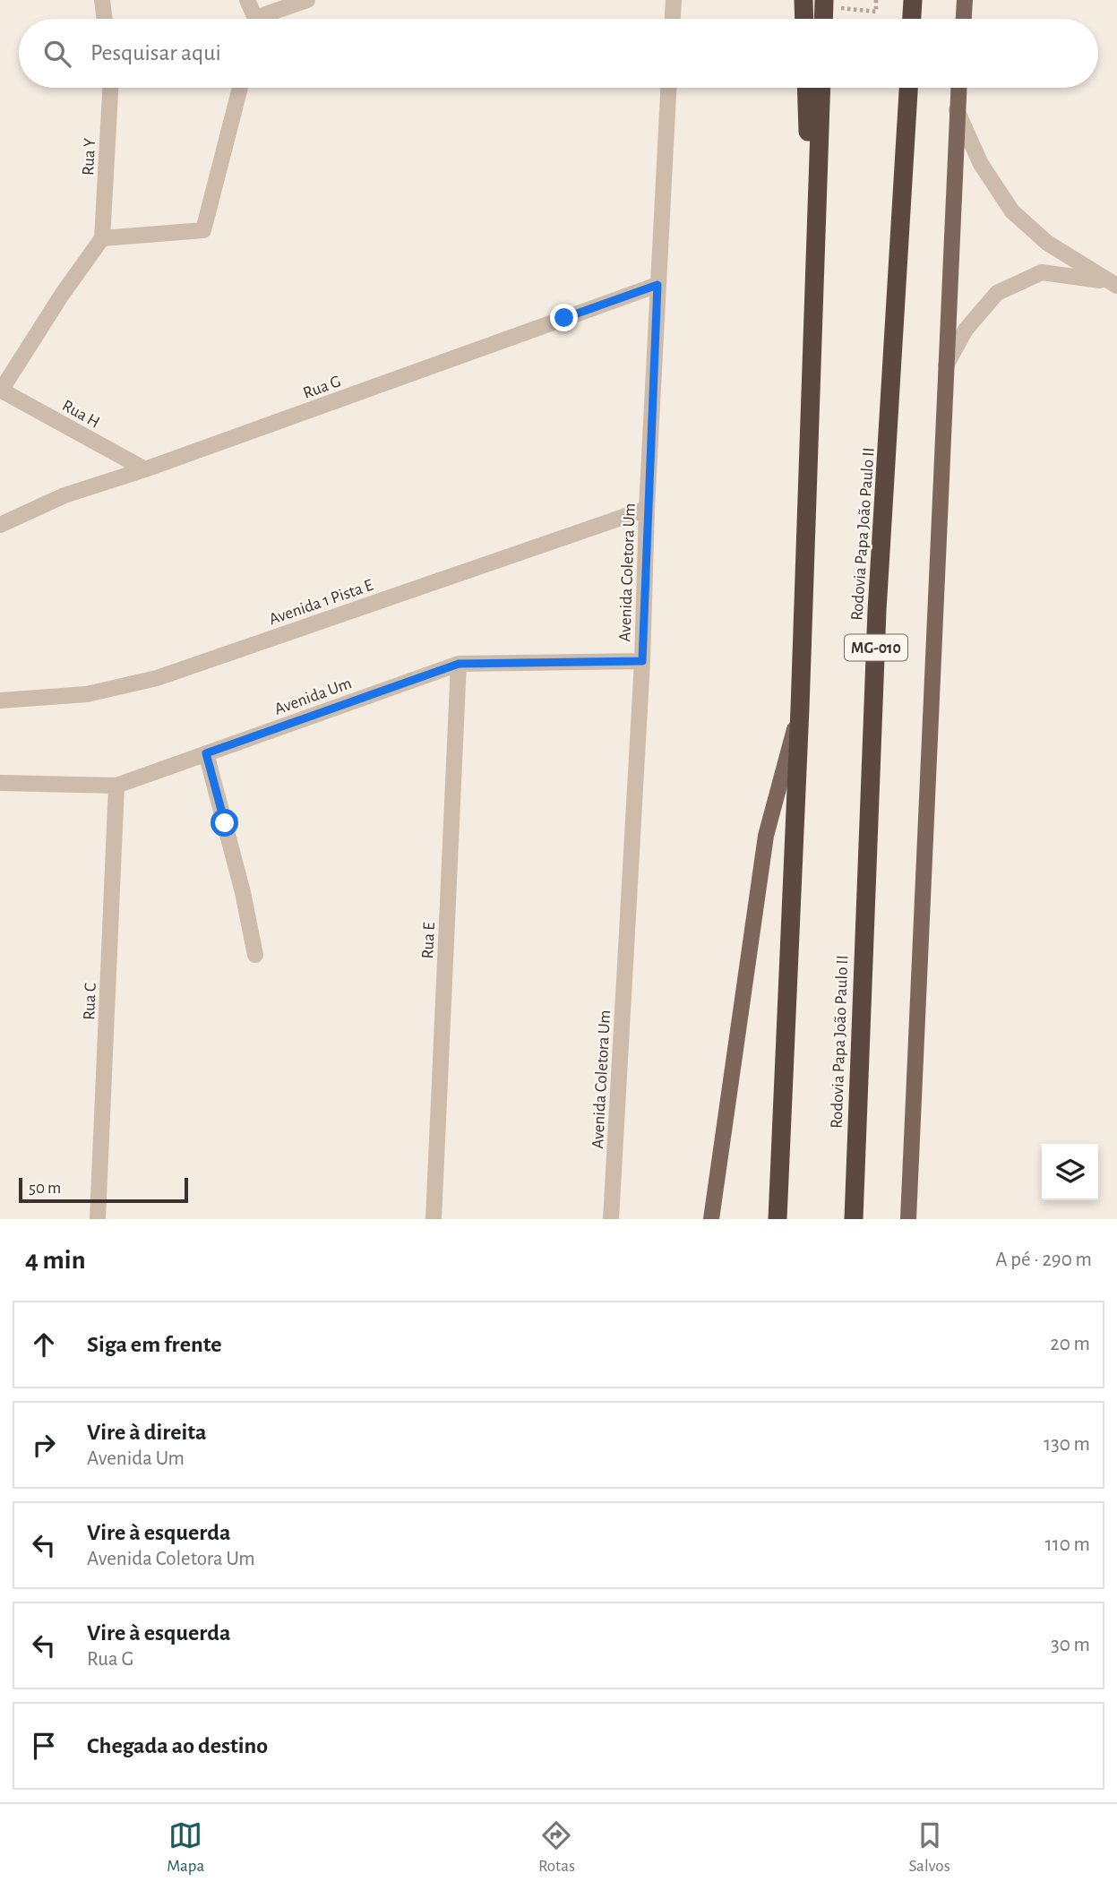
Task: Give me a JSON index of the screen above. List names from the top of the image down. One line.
{"streets":{"highway":["Rodovia Papa João Paulo II","MG-010"],"street":["Rua Y","Rua G","Rua H","Avenida Coletora Um","Avenida 1 Pista E","Avenida Um","Rua E","Rua C"]},"crossings":[["Rua G","Rua H"],["Rua G","Avenida Coletora Um"],["Avenida Coletora Um","Avenida 1 Pista E"],["Avenida Coletora Um","Avenida Um"],["Avenida Um","Rua E"],["Avenida Um","Rua C"]],"scale_bar":"50 m","page":{"search":"Pesquisar aqui","scale":"50 m","heading":["4 min","A pé · 290 m"],"list":[["Siga em frente","20 m"],["Vire à direita","Avenida Um","130 m"],["Vire à esquerda","Avenida Coletora Um","110 m"],["Vire à esquerda","Rua G","30 m"],"Chegada ao destino"],"nav":["Mapa","Rotas","Salvos"]}}
